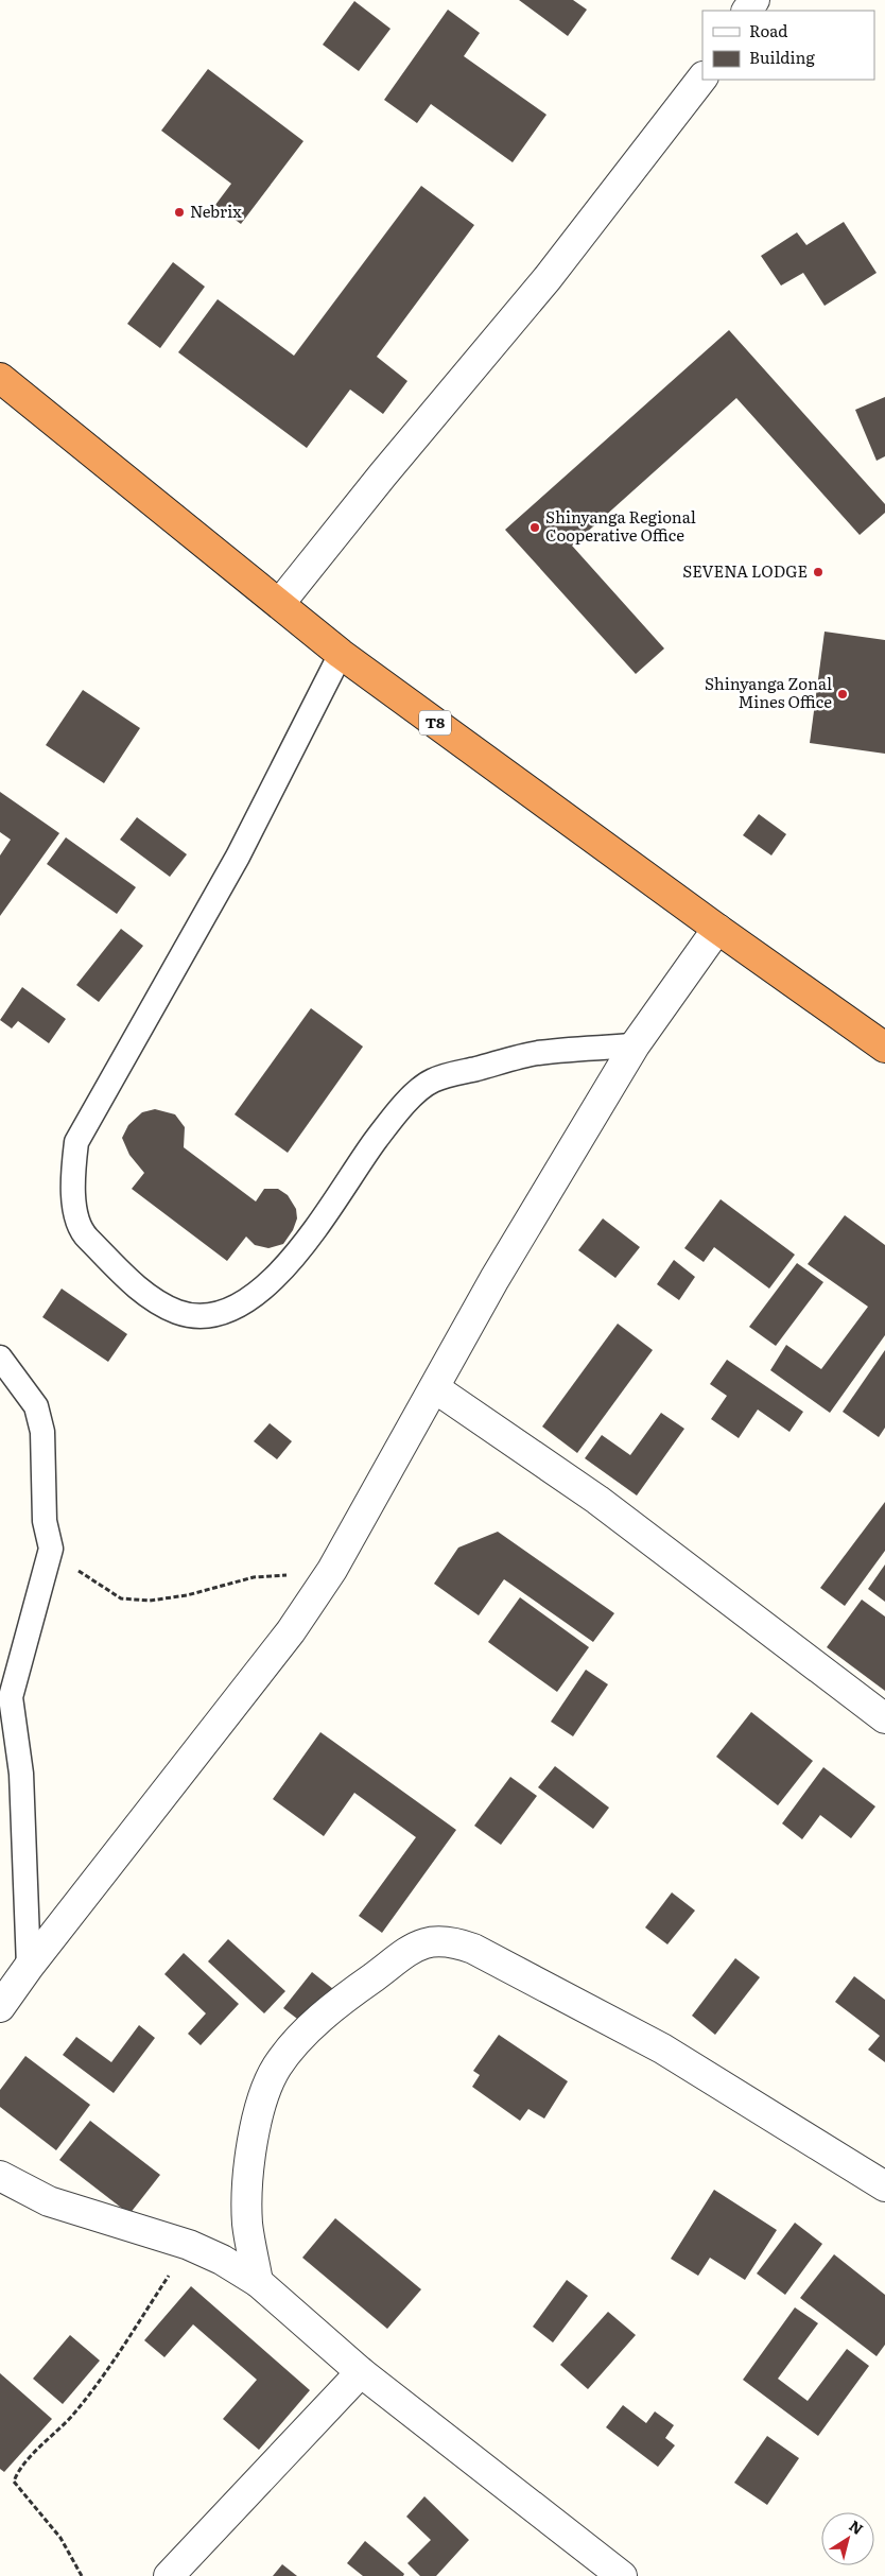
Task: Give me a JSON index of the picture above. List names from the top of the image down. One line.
{"streets":{"highway":["T8"]},"places":["Nebrix","Shinyanga Regional Cooperative Office","SEVENA LODGE","Shinyanga Zonal Mines Office"],"legend":["Road","Building"],"north":"top right"}
